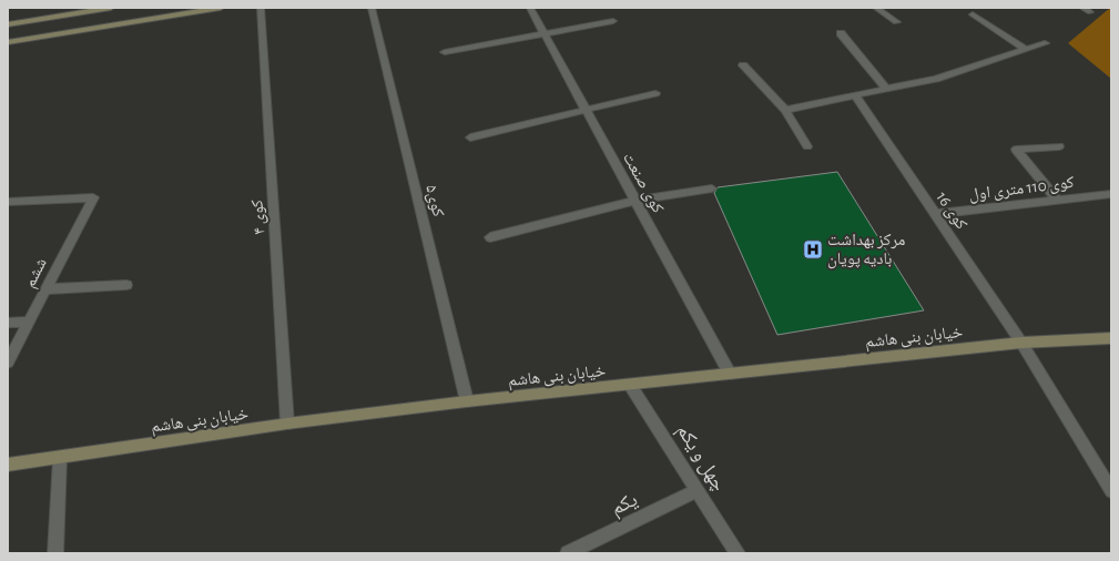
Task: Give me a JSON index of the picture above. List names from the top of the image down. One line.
{"streets":{"street":["کوی صنعت","کوی 110 متری اول","کوی۵","کوی 16","کوی ۴","ششم","خیابان بنی هاشم","چهل و یکم","یکم"]},"crossings":[["کوی صنعت","خیابان بنی هاشم"],["کوی 110 متری اول","کوی 16"],["کوی۵","خیابان بنی هاشم"],["کوی 16","خیابان بنی هاشم"],["کوی ۴","خیابان بنی هاشم"],["خیابان بنی هاشم","چهل و یکم"],["چهل و یکم","یکم"]],"places":{"hospital":["مرکز بهداشت بادیه پویان"]}}
